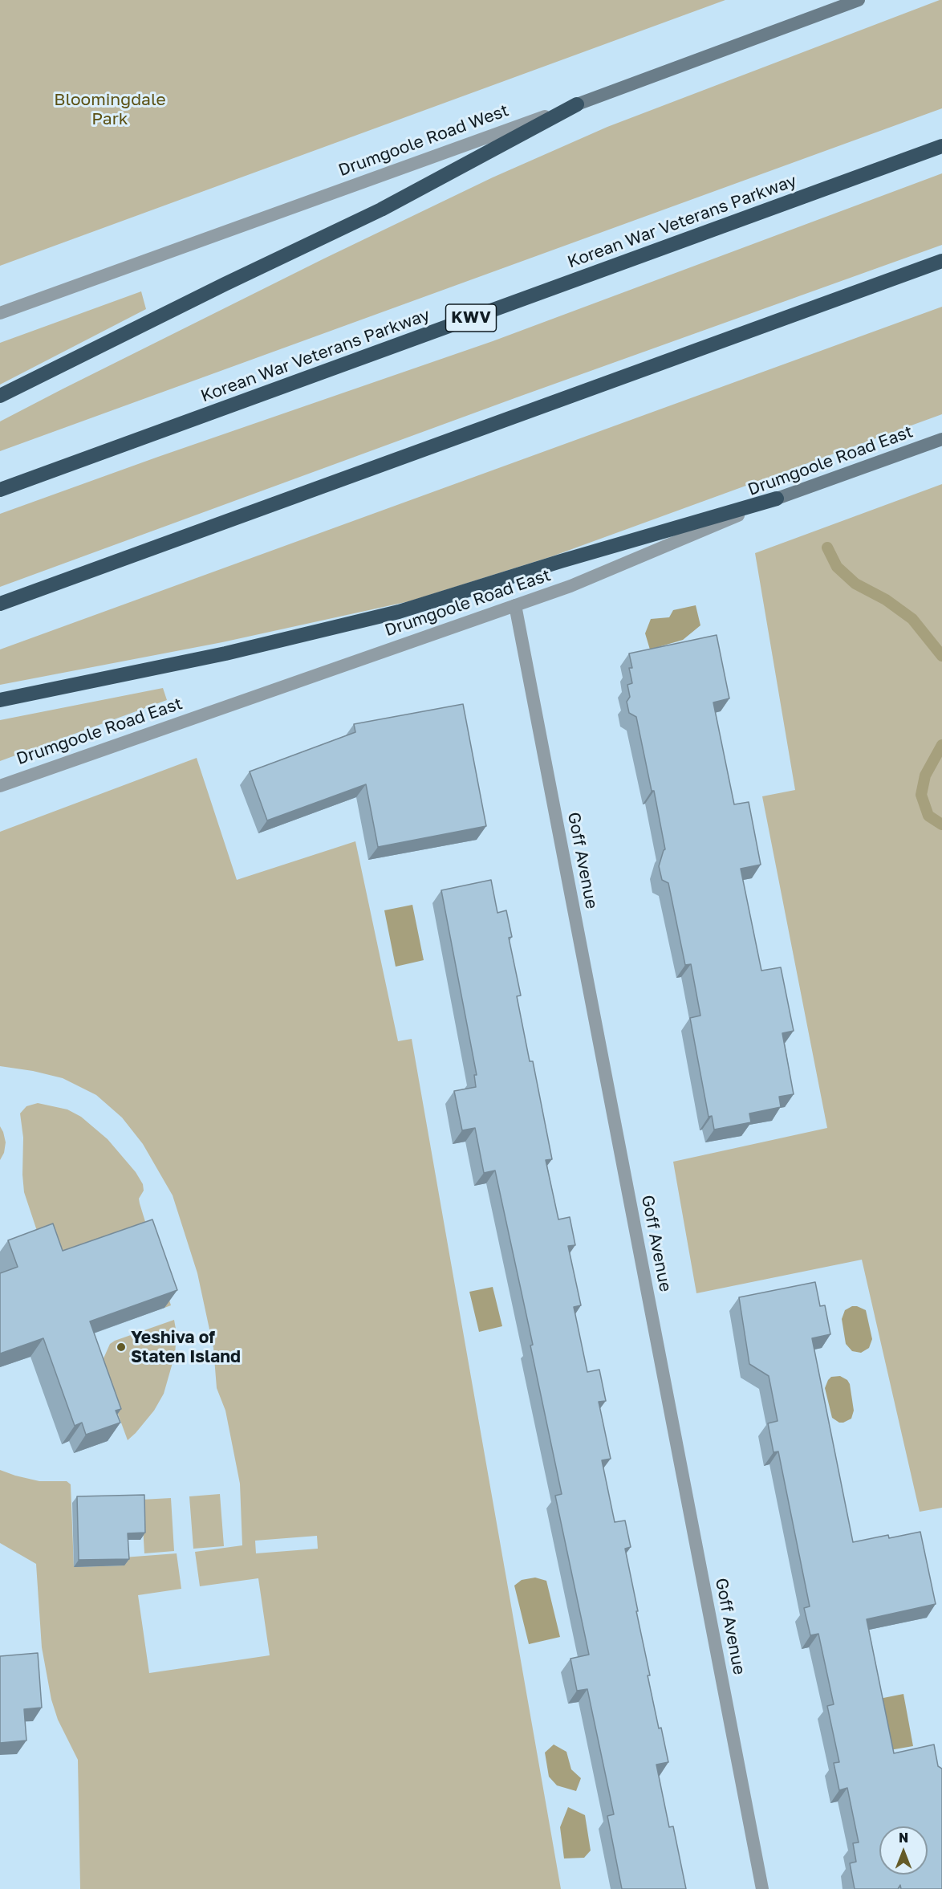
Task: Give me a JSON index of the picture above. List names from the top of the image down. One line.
{"streets":{"highway":["Korean War Veterans Parkway","KWV"],"main road":["Drumgoole Road West","Drumgoole Road East"],"street":["Goff Avenue"]},"crossings":[["Drumgoole Road East","Goff Avenue"]],"parks":["Bloomingdale Park"],"places":["Yeshiva of Staten Island"],"north":"top"}
